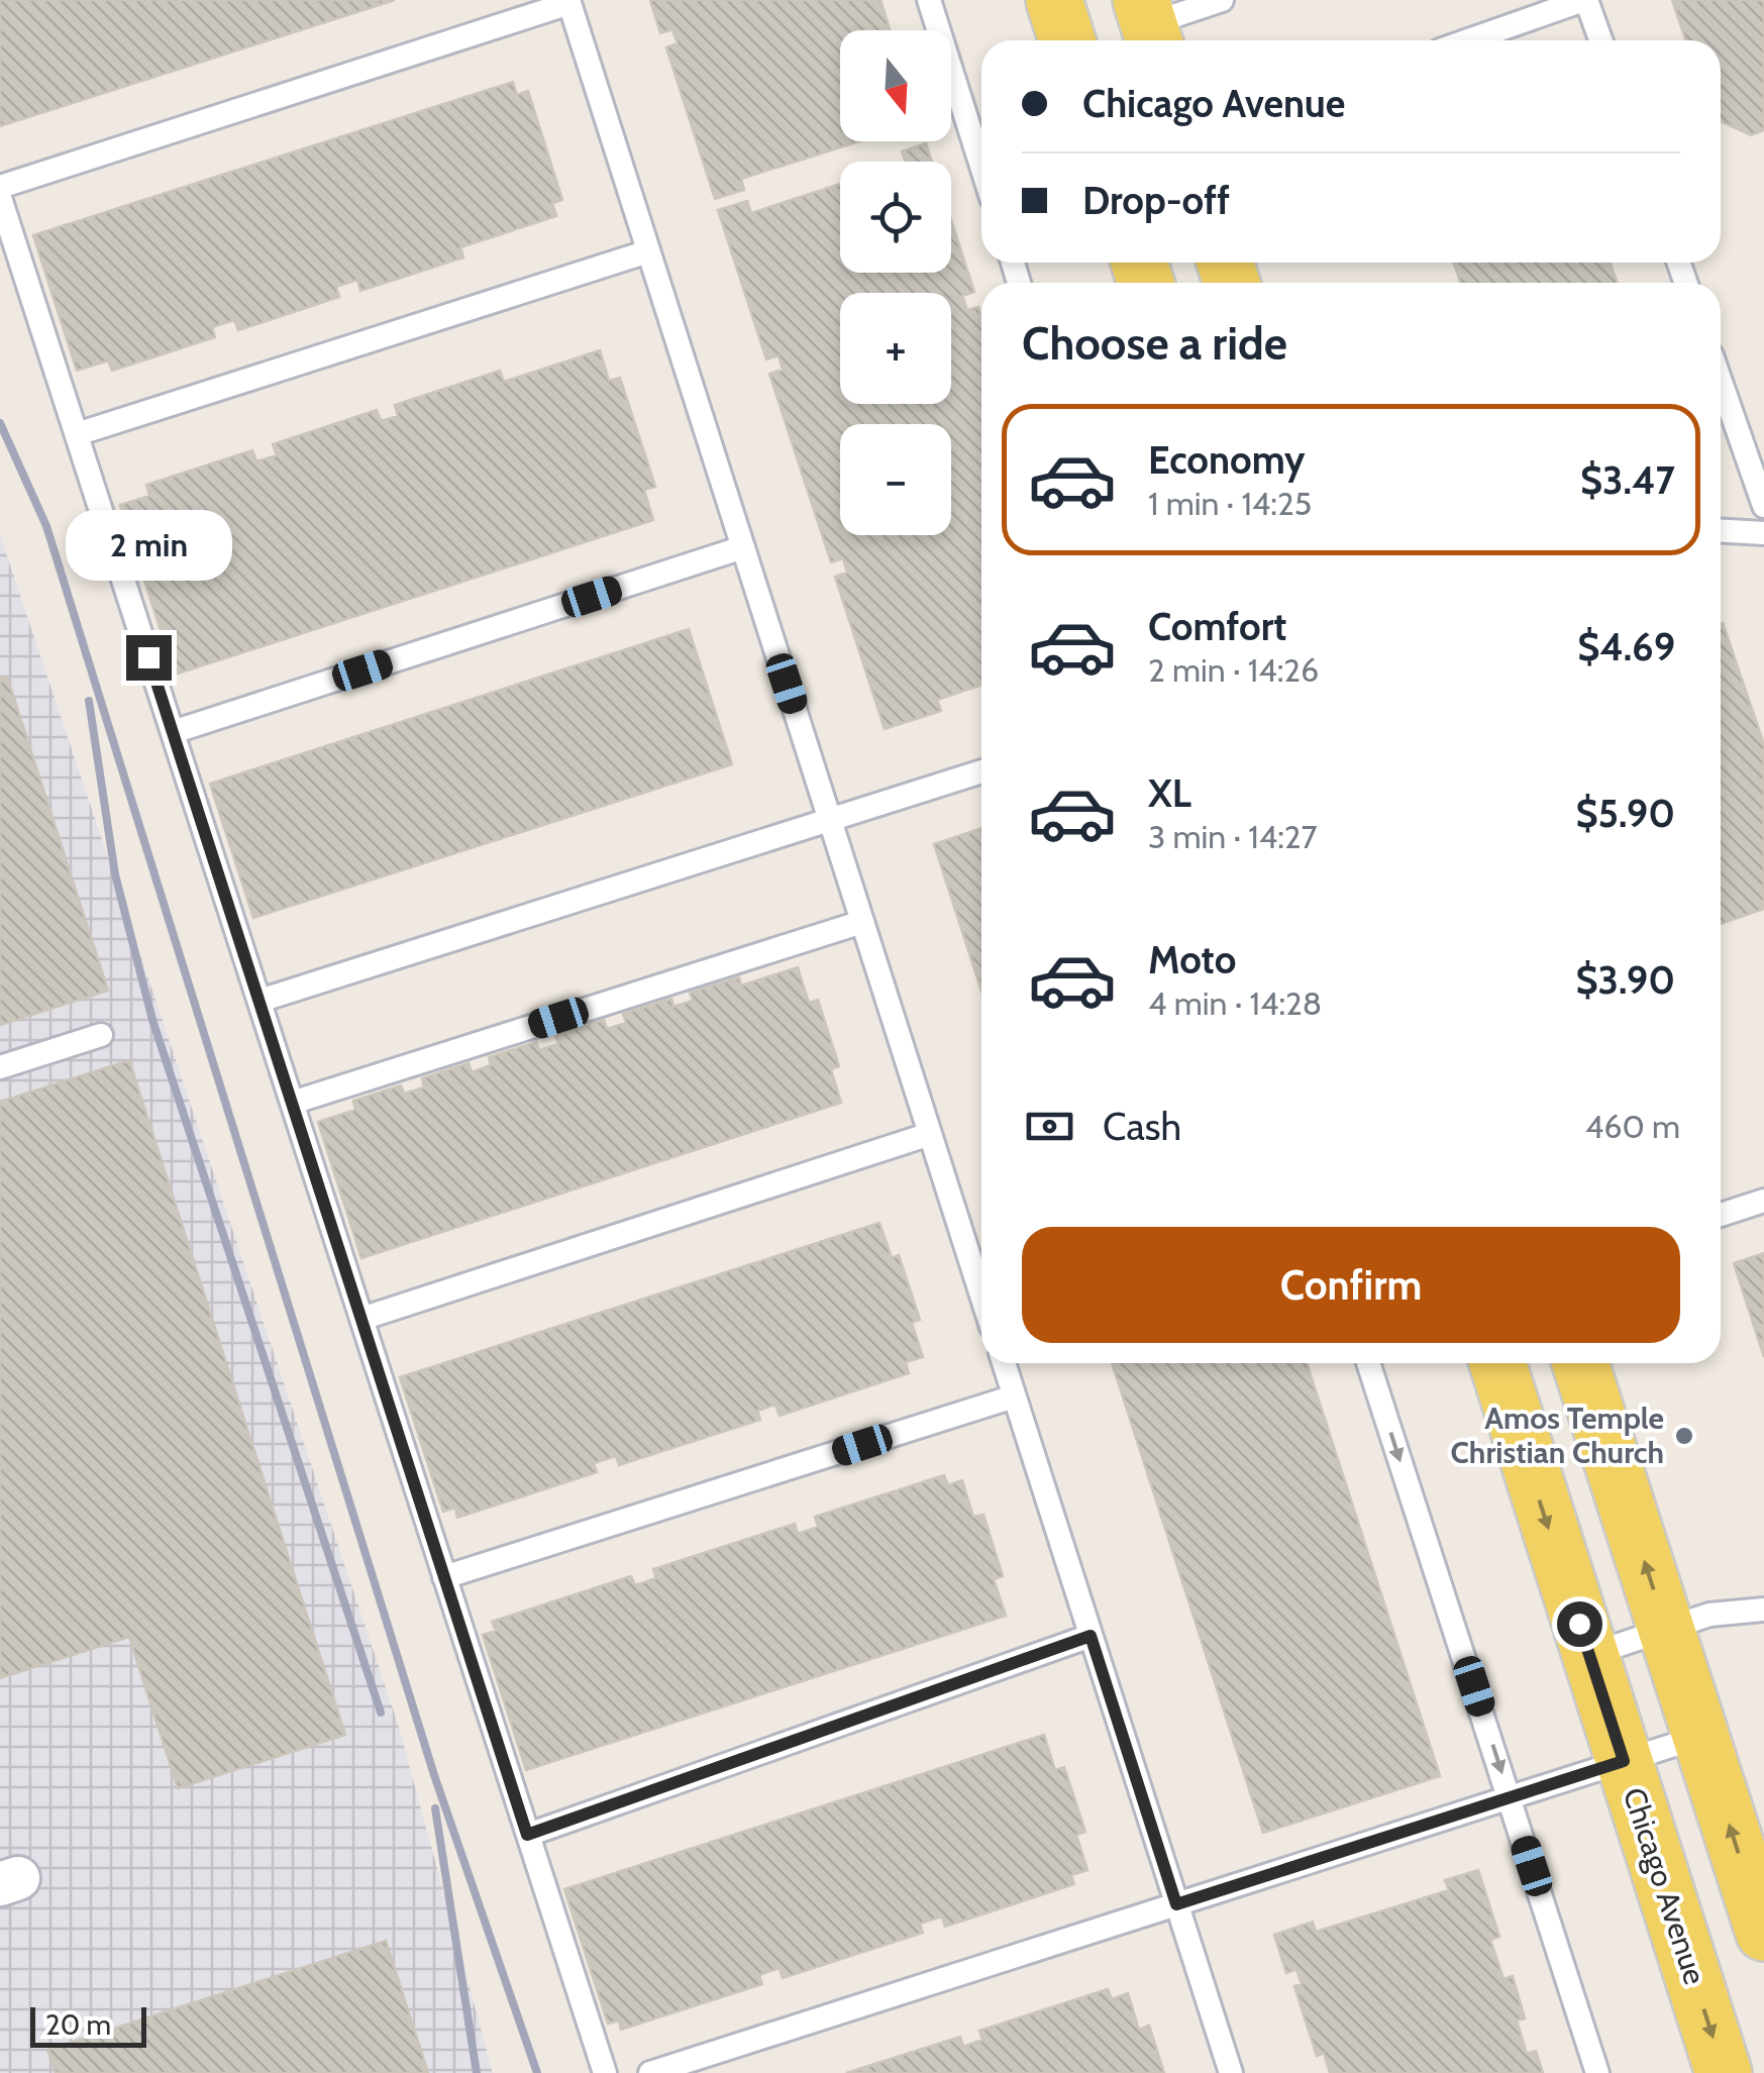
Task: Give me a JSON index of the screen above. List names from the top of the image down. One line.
{"streets":{"main road":["Chicago Avenue"]},"places":["Amos Temple Christian Church"],"scale_bar":"20 m","north":"bottom","page":{"map_buttons":["+","−"],"banner":["Chicago Avenue","Drop-off"],"heading":"Choose a ride","list":[{"name":"Economy","note":"1 min · 14:25","value":"$3.47"},{"name":"Comfort","note":"2 min · 14:26","value":"$4.69"},{"name":"XL","note":"3 min · 14:27","value":"$5.90"},{"name":"Moto","note":"4 min · 14:28","value":"$3.90"}],"bubble":"2 min","pay":["Cash","460 m"],"buttons":"Confirm","scale":"20 m"}}
